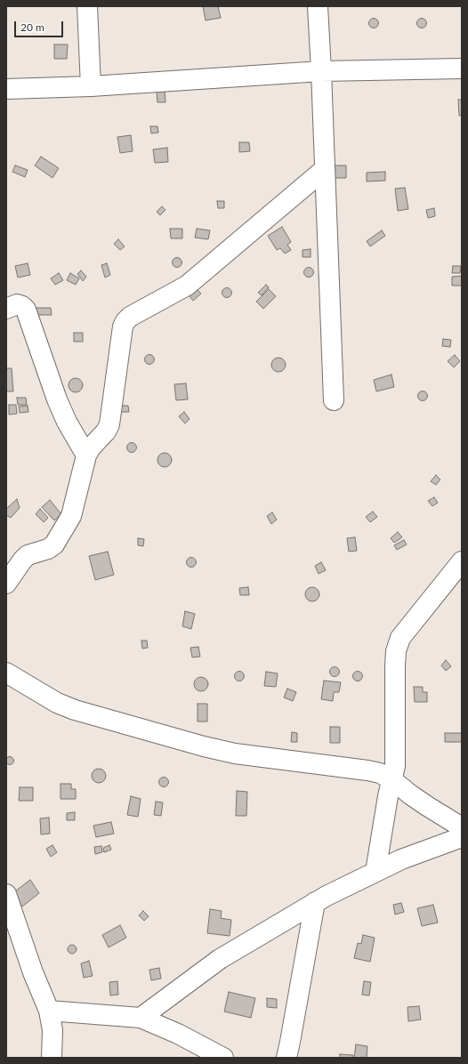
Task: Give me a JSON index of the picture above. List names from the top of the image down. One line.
{"scale_bar":"20 m"}
